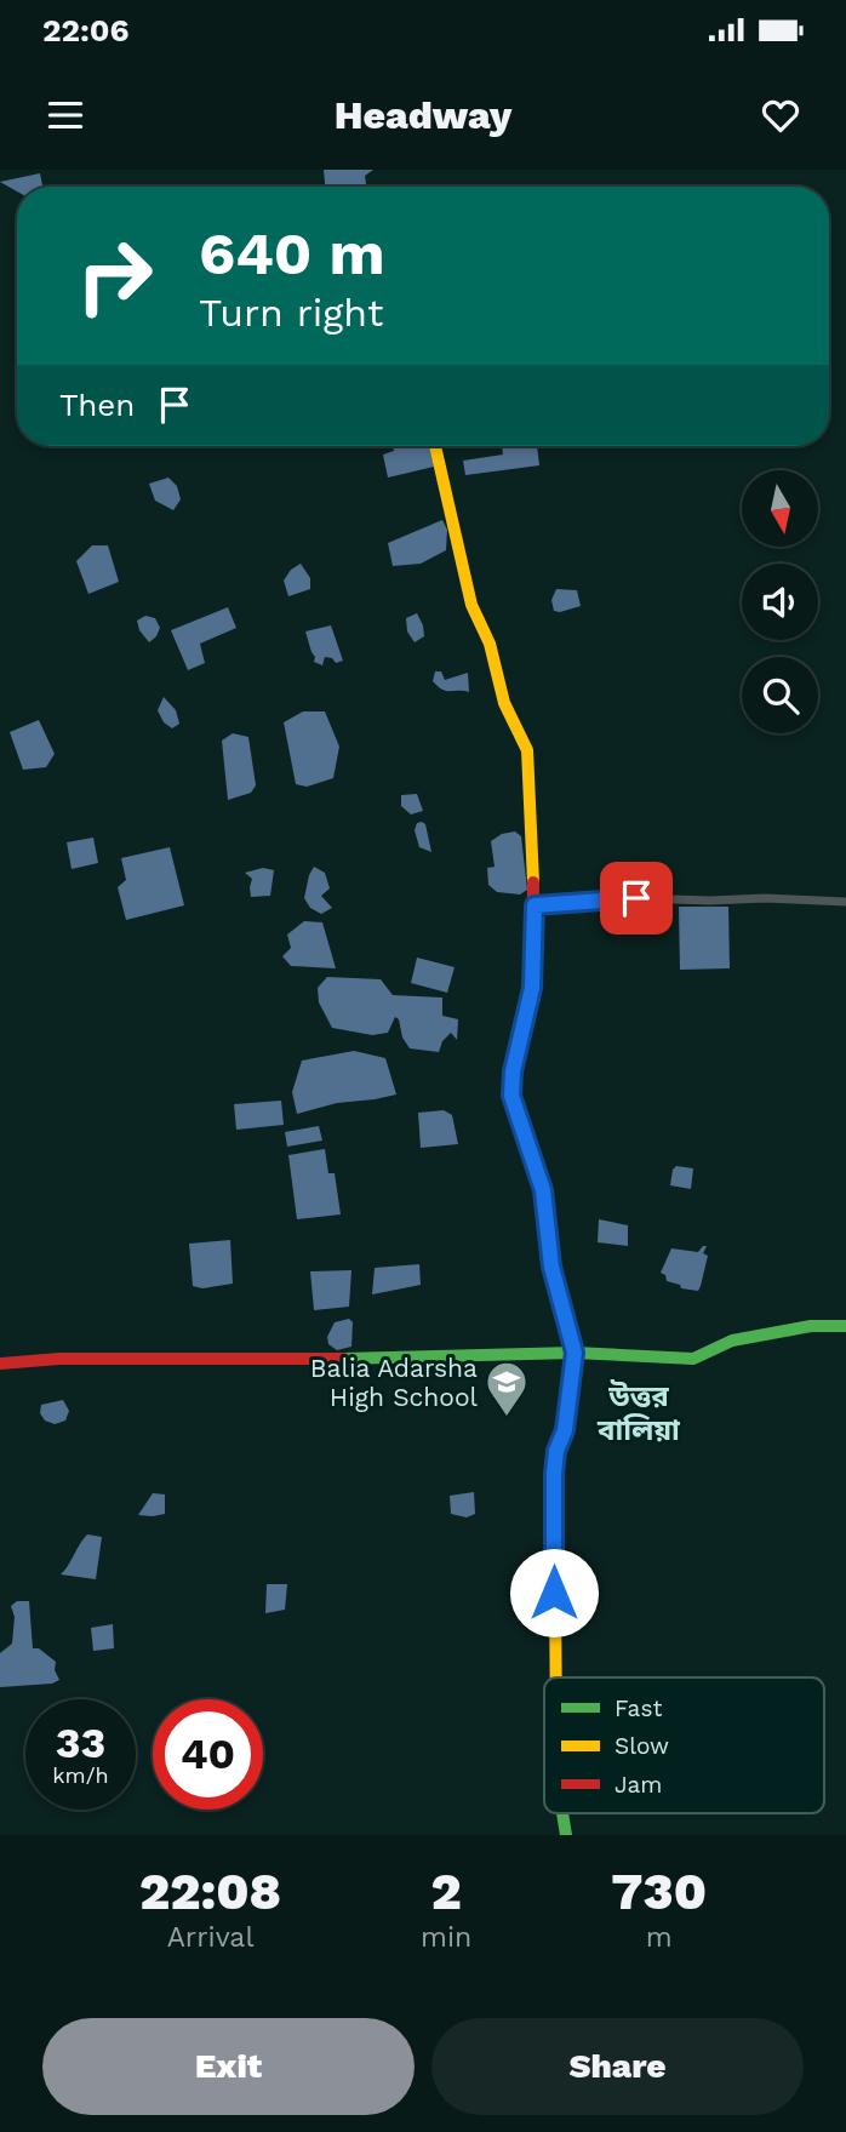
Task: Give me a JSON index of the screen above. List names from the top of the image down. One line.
{"districts":["উত্তর বালিয়া"],"places":{"school or university":["Balia Adarsha High School"]},"legend":["Fast","Slow","Jam"],"north":"bottom","page":{"status":"22:06","header":"Headway","turn":["640 m","Turn right"],"then":"Then","speed":"33 km/h","limit":"40","eta":["22:08","Arrival","2","min","730","m"],"buttons":["Exit","Share"]}}
